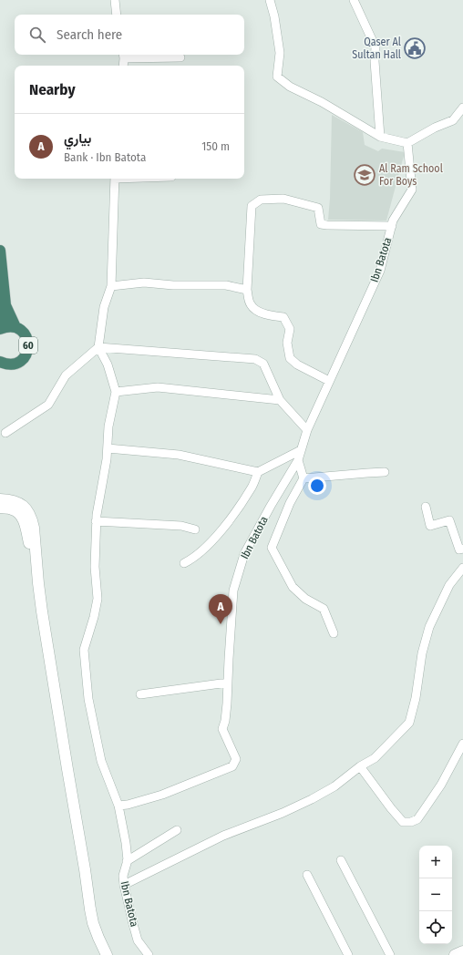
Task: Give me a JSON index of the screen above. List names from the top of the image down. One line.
{"streets":{"highway":["60"],"street":["Ibn Batota"]},"places":{"public building":["Qaser Al Sultan Hall"],"school or university":["Al Ram School For Boys"]},"page":{"search":"Search here","heading":"Nearby","list":[{"mark":"A","name":"بياري","note":"Bank · Ibn Batota","value":"150 m"}],"pins":"A","map_buttons":["+","−"]}}
